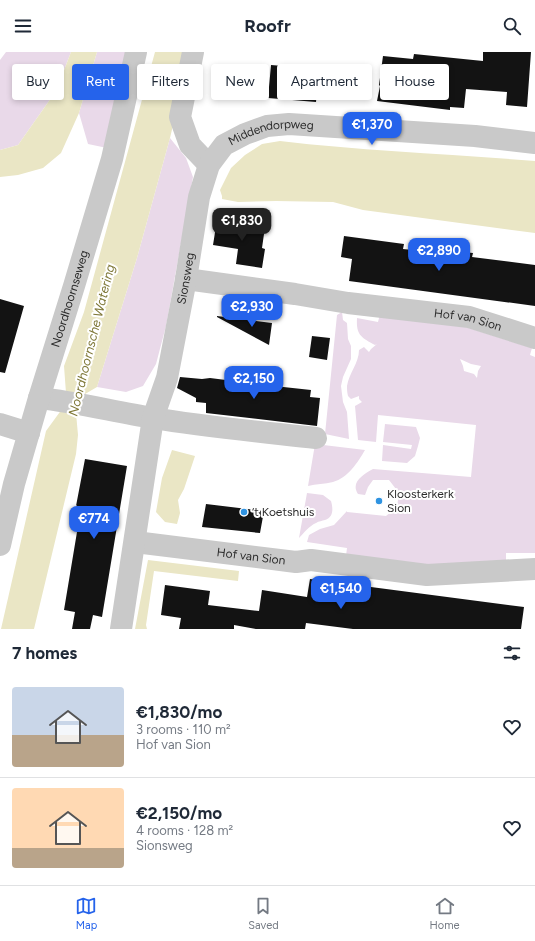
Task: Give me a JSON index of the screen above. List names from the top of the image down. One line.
{"streets":{"street":["Middendorpweg","Sionsweg","Noordhoornseweg","Hof van Sion"]},"crossings":[["Middendorpweg","Sionsweg"],["Sionsweg","Hof van Sion"]],"water":["Noordhoornsche Watering"],"places":["Kloosterkerk Sion","‘t Koetshuis"],"page":{"header":"Roofr","chip":["Buy","Rent","Filters","New","Apartment","House"],"price":["€1,370","€1,830","€2,890","€2,930","€2,150","€774","€1,540"],"heading":"7 homes","list":[{"name":"€1,830/mo","note":"3 rooms · 110 m² · Hof van Sion"},{"name":"€2,150/mo","note":"4 rooms · 128 m² · Sionsweg"}],"tabs":["Map","Saved","Home"]}}
